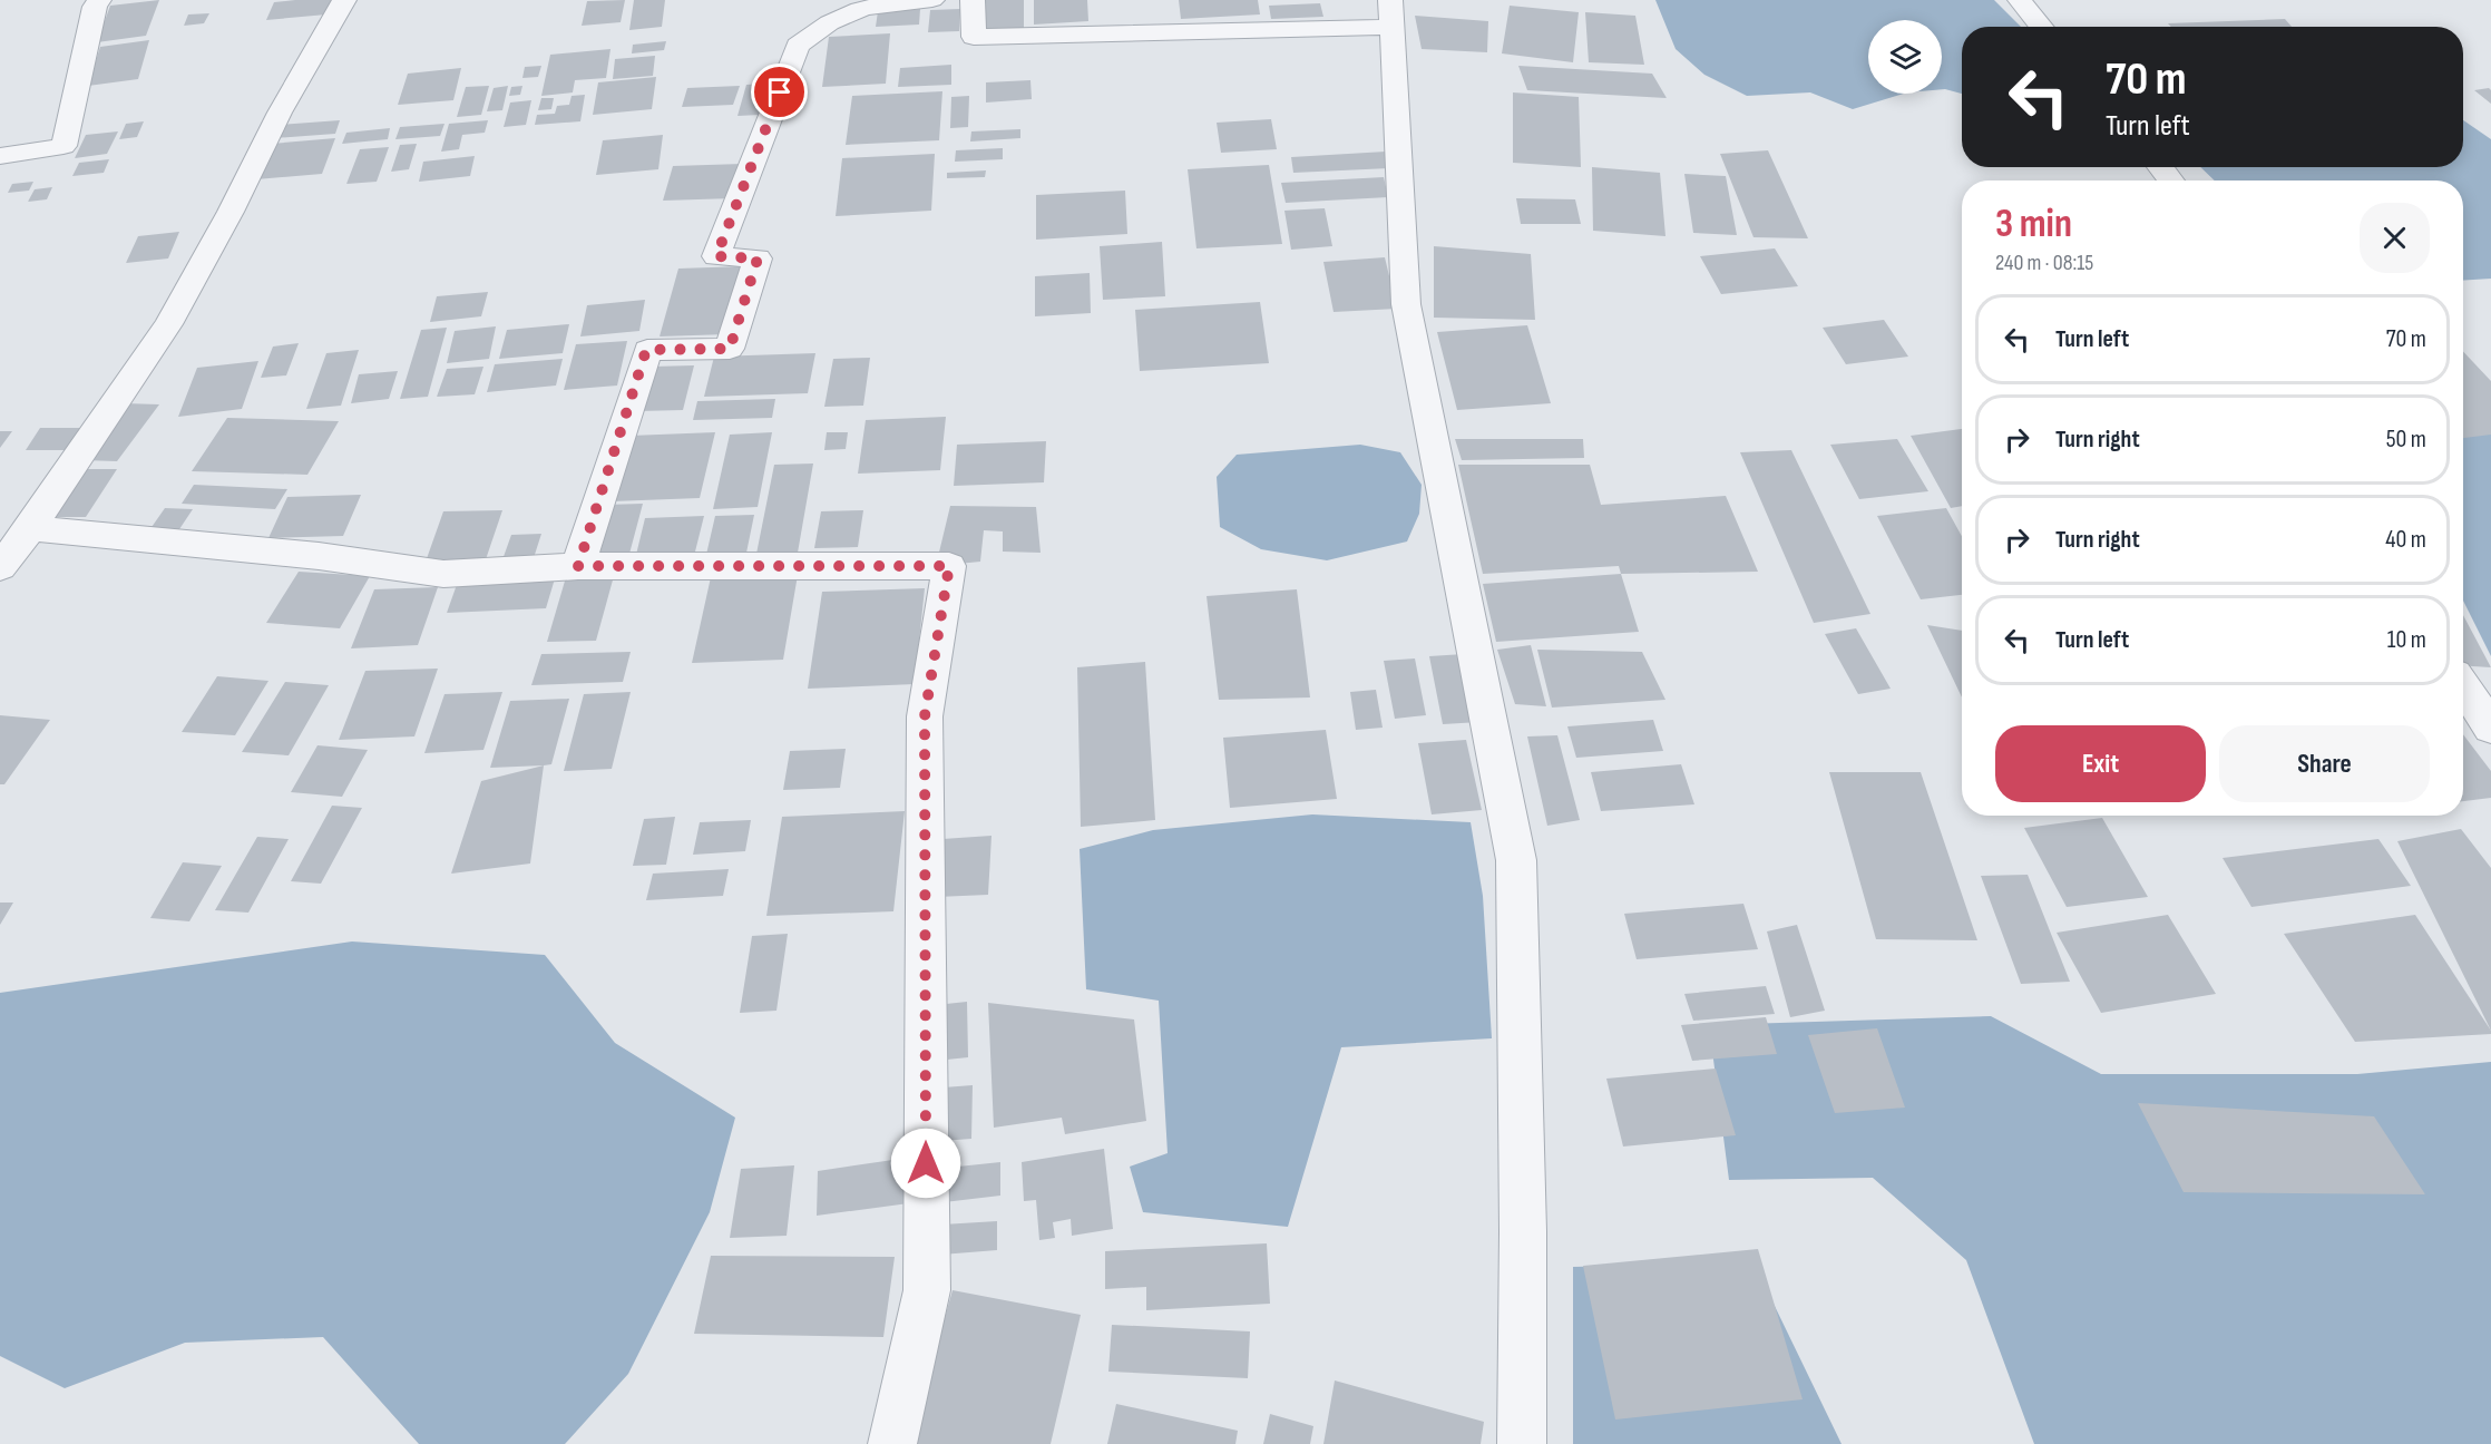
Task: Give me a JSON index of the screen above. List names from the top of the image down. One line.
{"page":{"turn":["70 m","Turn left"],"heading":["3 min","240 m · 08:15"],"list":[{"name":"Turn left","value":"70 m"},{"name":"Turn right","value":"50 m"},{"name":"Turn right","value":"40 m"},{"name":"Turn left","value":"10 m"}],"buttons":["Exit","Share"]}}
